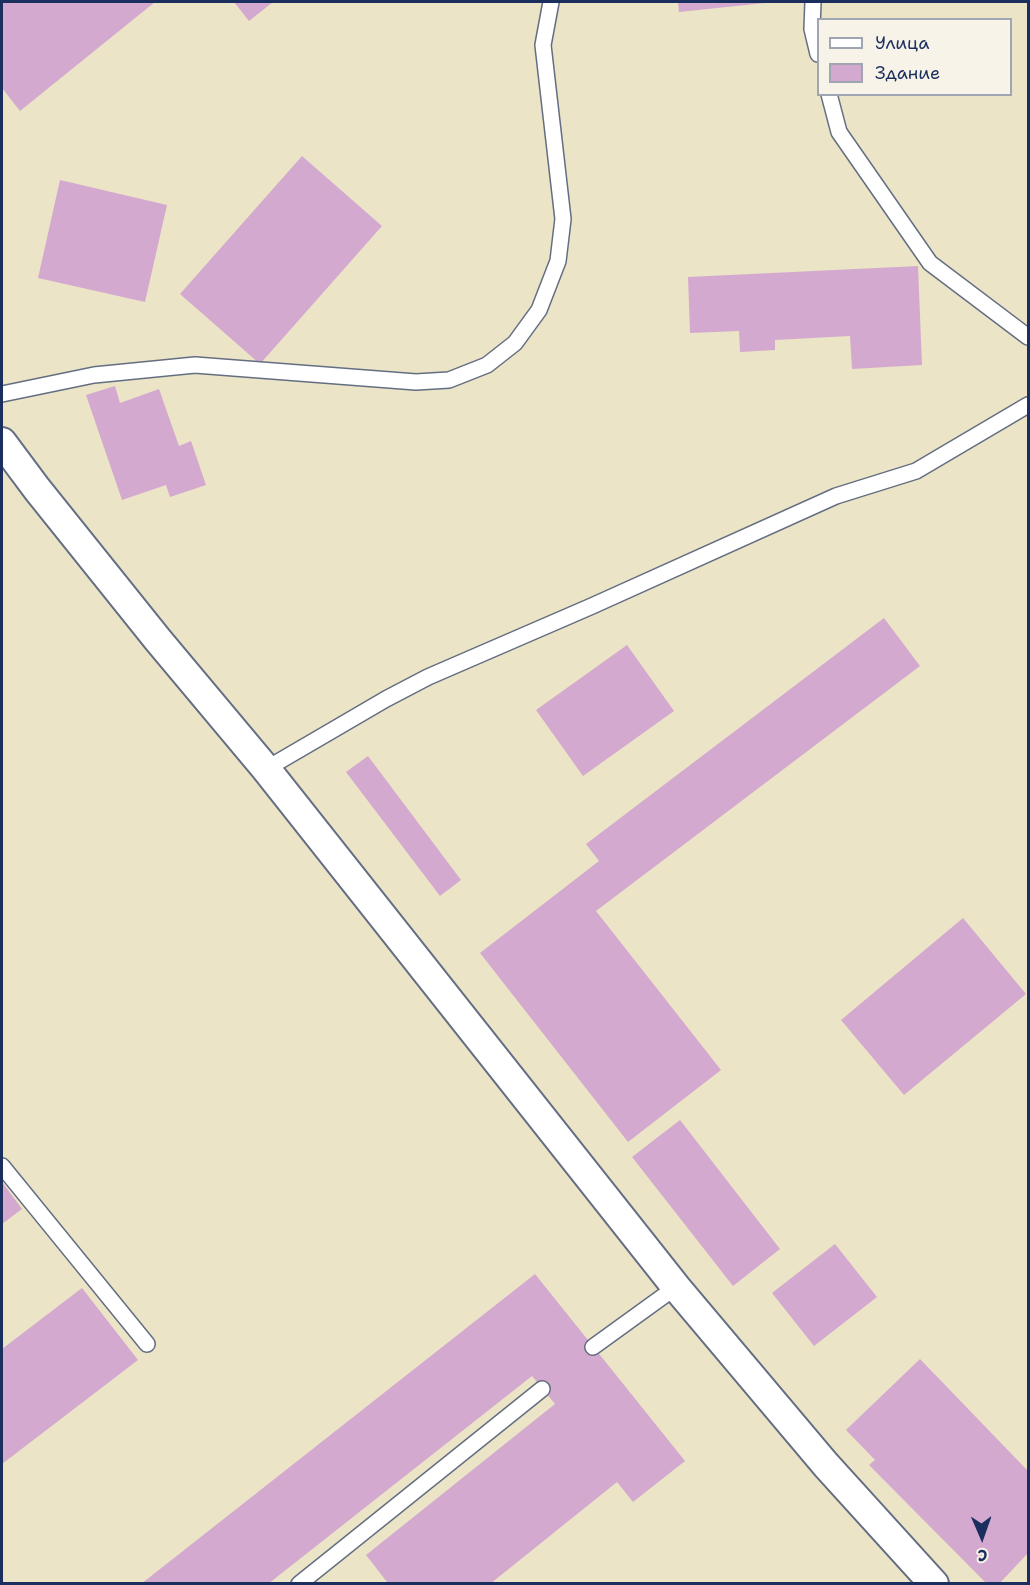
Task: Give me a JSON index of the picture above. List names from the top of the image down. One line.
{"legend":["Улица","Здание"],"north":"bottom"}
